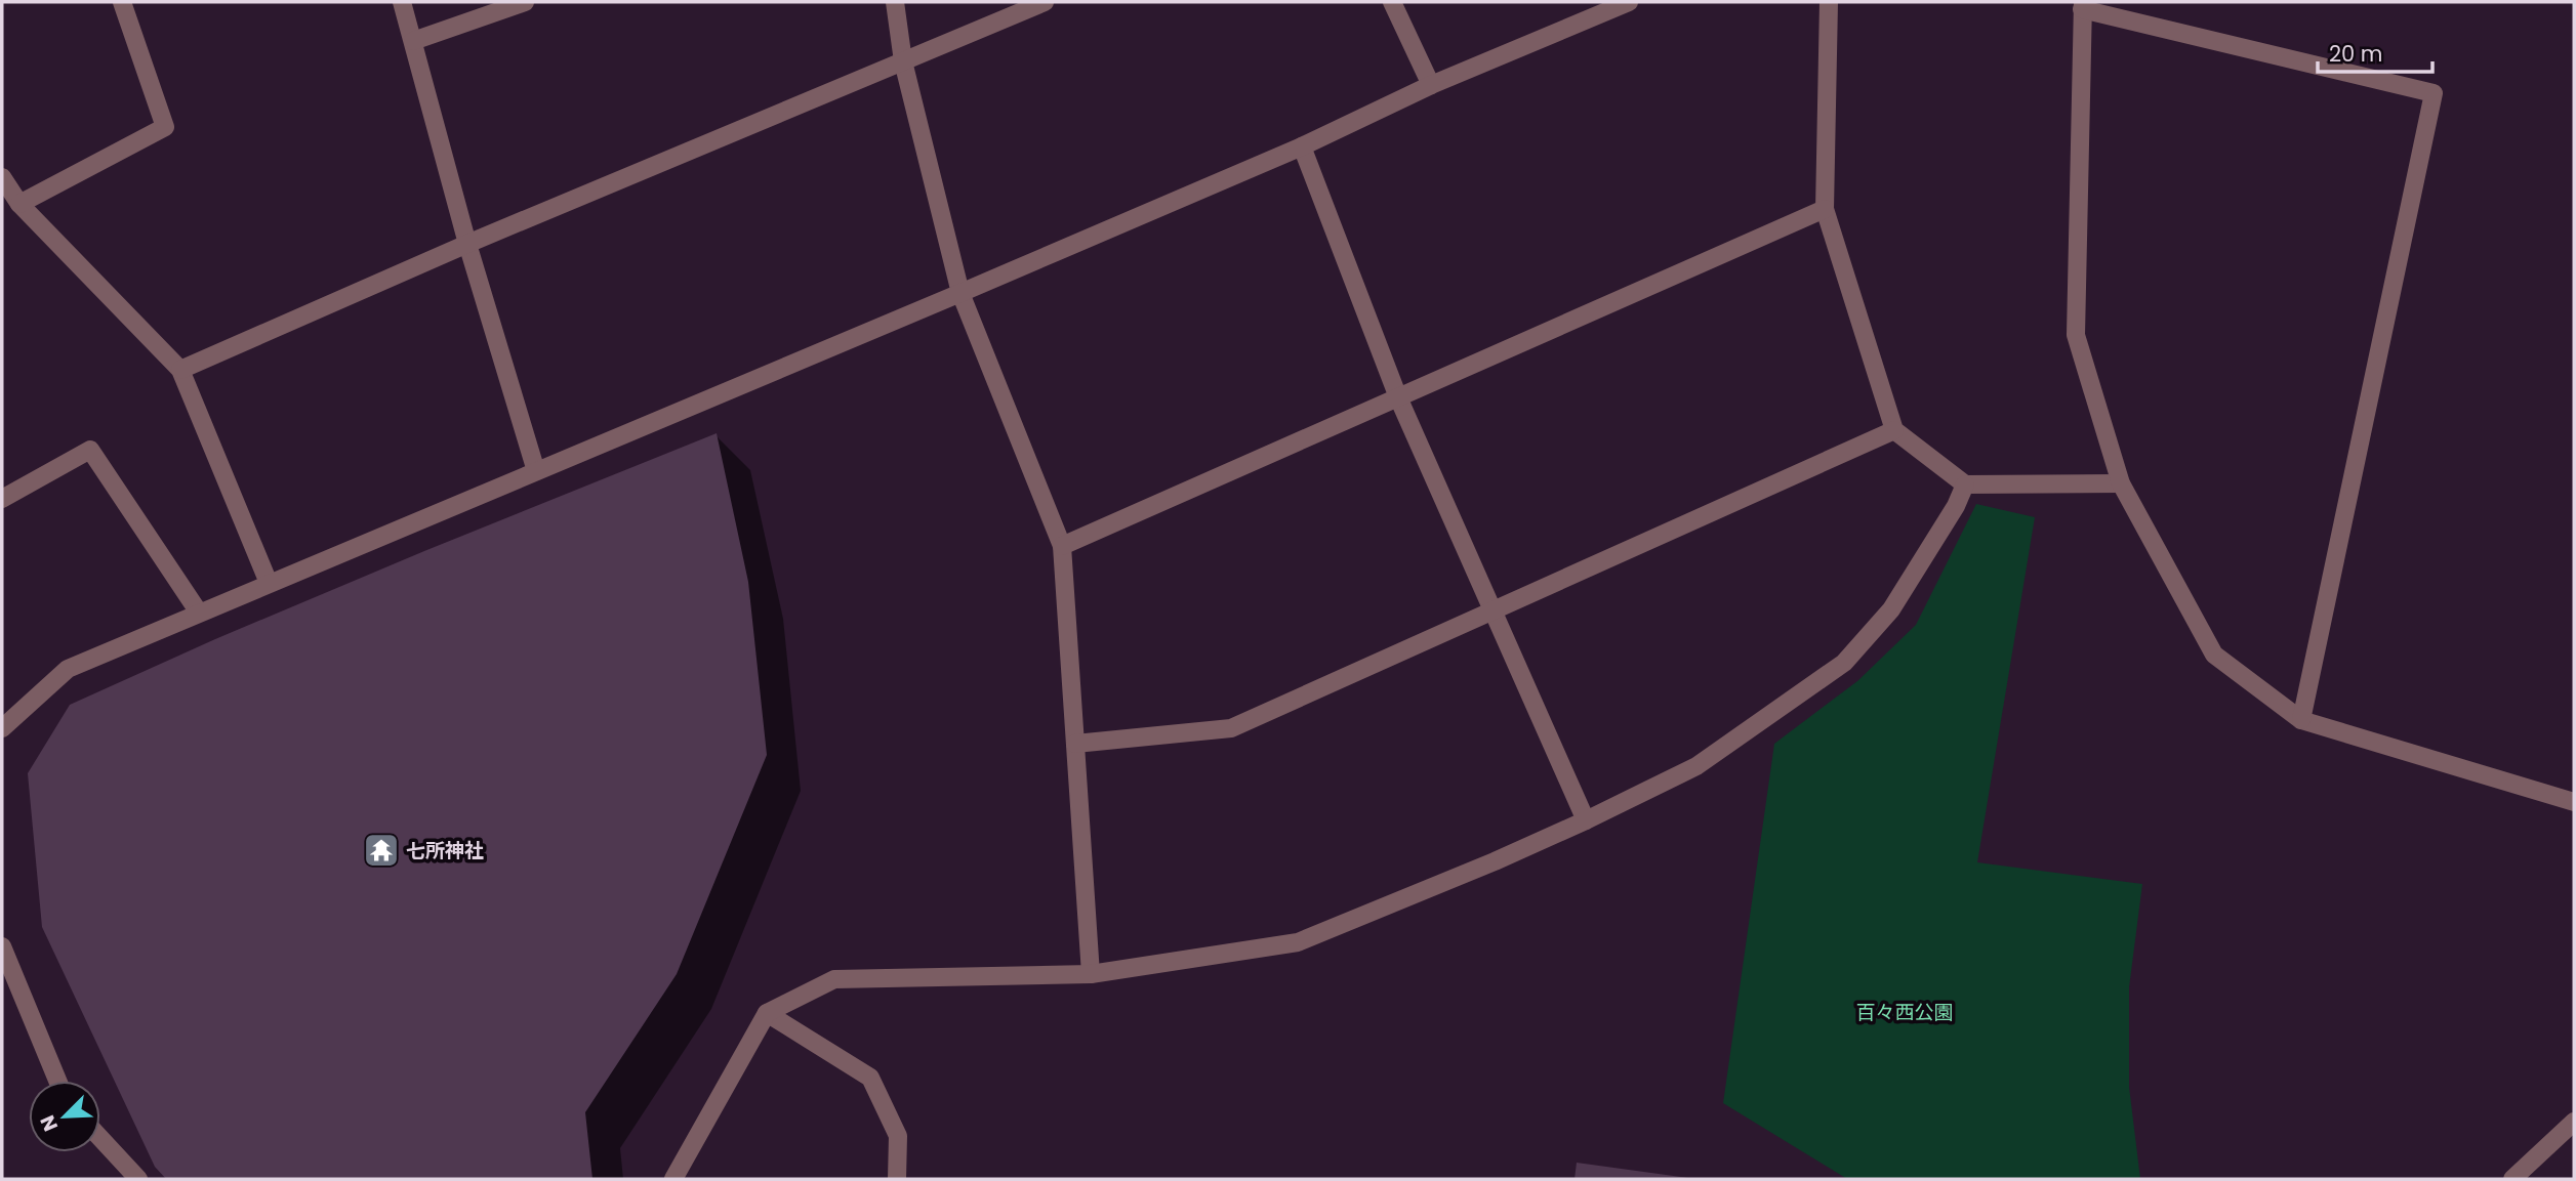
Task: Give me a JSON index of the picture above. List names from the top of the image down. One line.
{"parks":["百々西公園"],"places":{"temple":["七所神社"]},"scale_bar":"20 m","north":"bottom left"}
